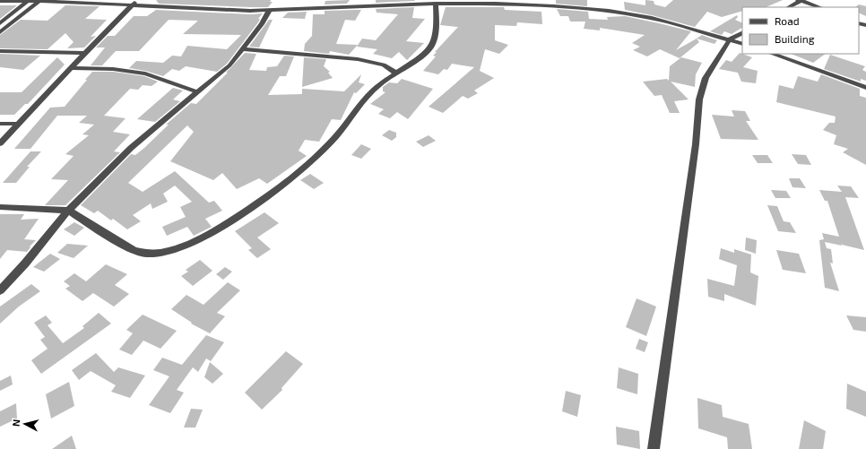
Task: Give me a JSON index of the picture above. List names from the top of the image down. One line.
{"legend":["Road","Building"],"north":"left"}
